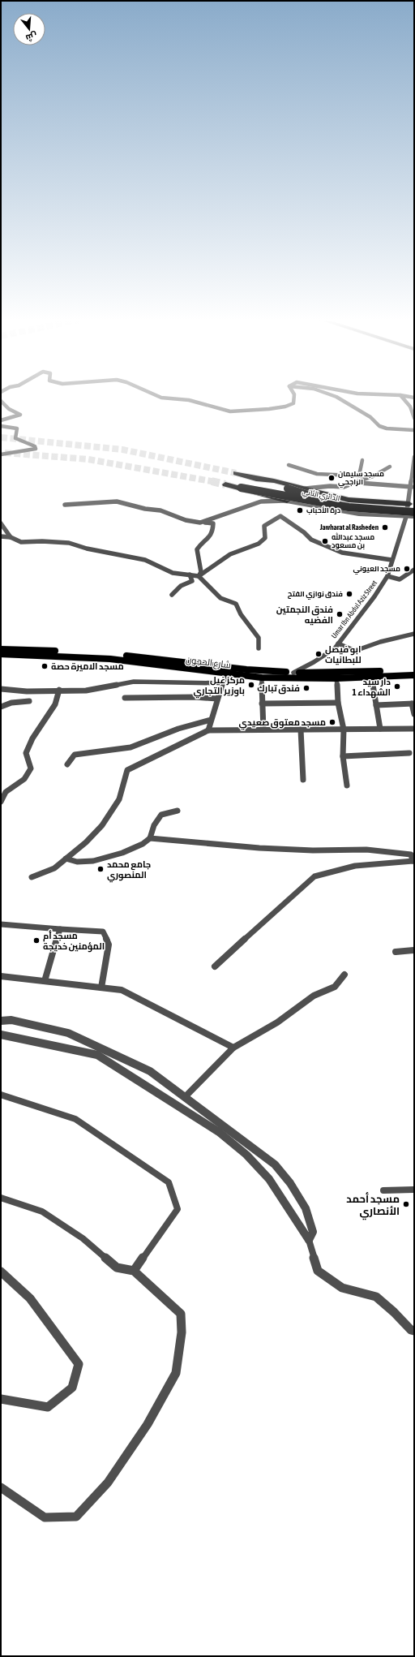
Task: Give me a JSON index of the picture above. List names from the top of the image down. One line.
{"streets":{"highway":["الدائري الثاني"],"main road":["شارع الحجون"],"street":["Umar Ibn Abdul Aziz Street"]},"crossings":[["الدائري الثاني","Umar Ibn Abdul Aziz Street"],["Umar Ibn Abdul Aziz Street","شارع الحجون"]],"places":["مسجد سليمان الراجحي","درة الأحباب","Jawharat al Rasheden","مسجد عبدالله بن مسعود","مسجد العيوني","فندق نوازي الفتح","فندق النجمتين الفضيه","ابو فيصل للبطانيات","مسجد الاميرة حصة","مركز غيل باوزير التجاري","دار سيد الشهداء 1","فندق تبارك","مسجد معتوق صعيدي","جامع محمد المنصوري","مسجد أم المؤمنين خديجة","مسجد أحمد الأنصاري"],"north":"bottom"}
